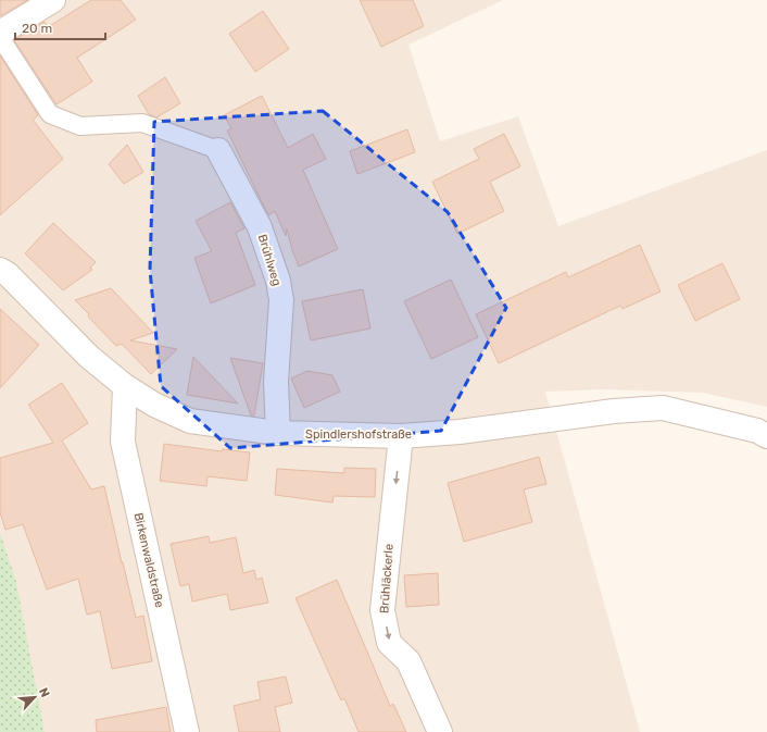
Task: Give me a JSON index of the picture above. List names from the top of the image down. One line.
{"streets":{"street":["Brühlweg","Spindlershofstraße","Birkenwaldstraße","Brühläckerle"]},"crossings":[["Brühlweg","Spindlershofstraße"],["Spindlershofstraße","Birkenwaldstraße"],["Spindlershofstraße","Brühläckerle"]],"one_way":["Brühläckerle"],"scale_bar":"20 m","north":"top right"}
